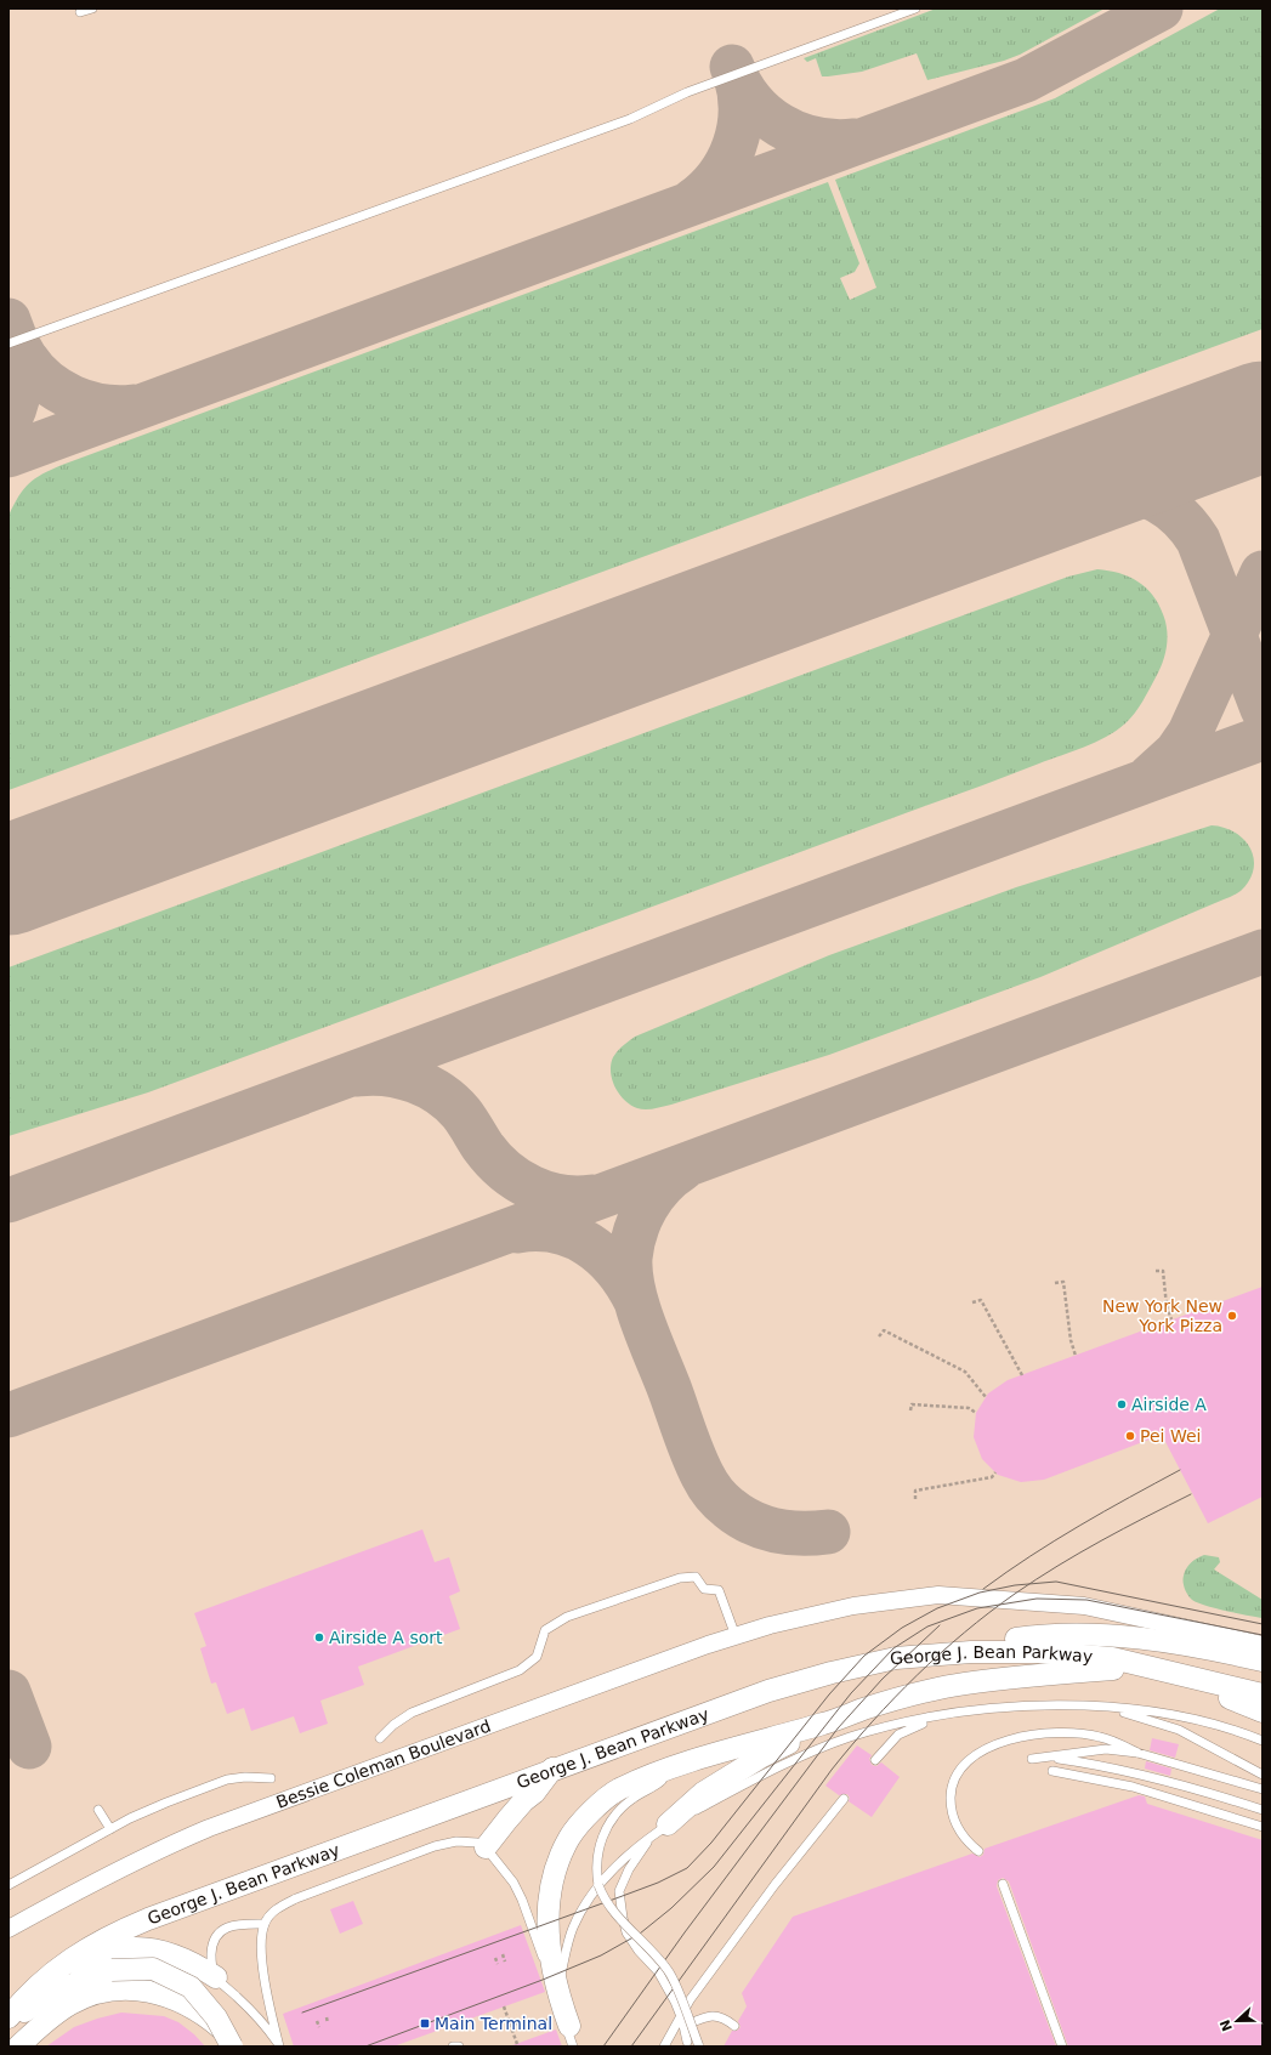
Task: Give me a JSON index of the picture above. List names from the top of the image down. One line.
{"streets":{"street":["George J. Bean Parkway","Bessie Coleman Boulevard"]},"places":{"other":["New York New York Pizza","Airside A","Pei Wei","Airside A sort"],"transit":["Main Terminal"]},"north":"left"}
